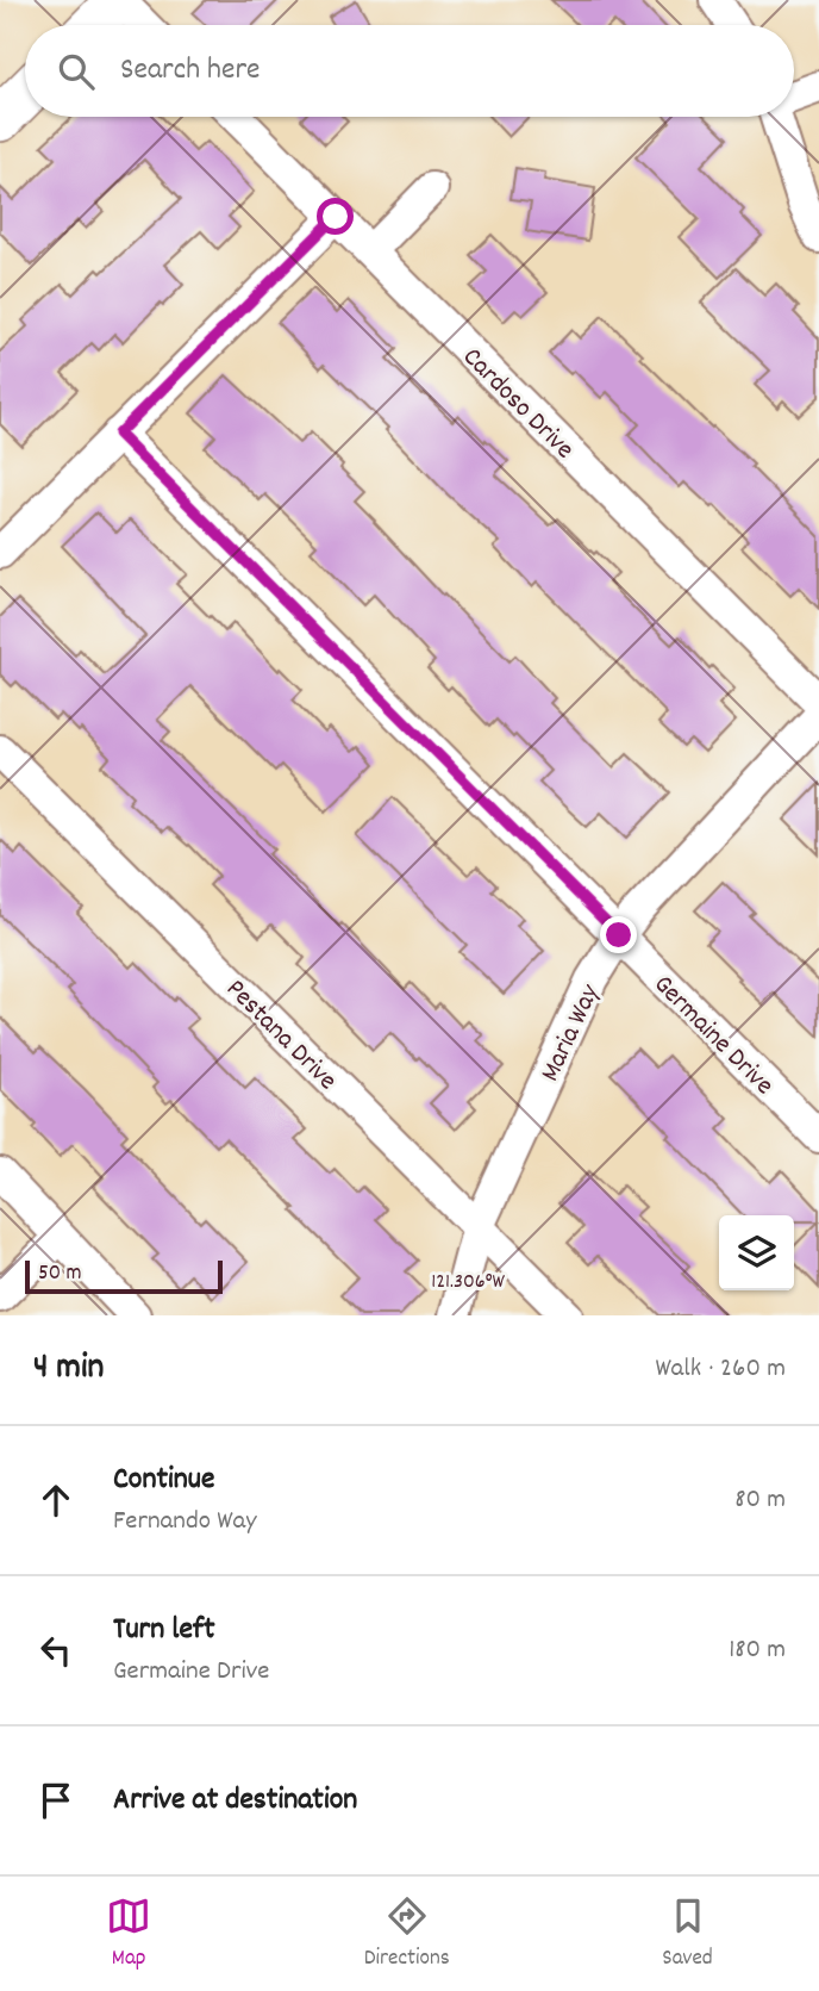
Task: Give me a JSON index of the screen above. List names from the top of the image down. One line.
{"streets":{"street":["Cardoso Drive","Maria Way","Pestana Drive","Germaine Drive"]},"crossings":[["Maria Way","Pestana Drive"],["Maria Way","Germaine Drive"]],"scale_bar":"50 m","page":{"search":"Search here","scale":"50 m","heading":["4 min","Walk · 260 m"],"list":[["Continue","Fernando Way","80 m"],["Turn left","Germaine Drive","180 m"],"Arrive at destination"],"nav":["Map","Directions","Saved"]},"coordinates":["121.306°W"]}
